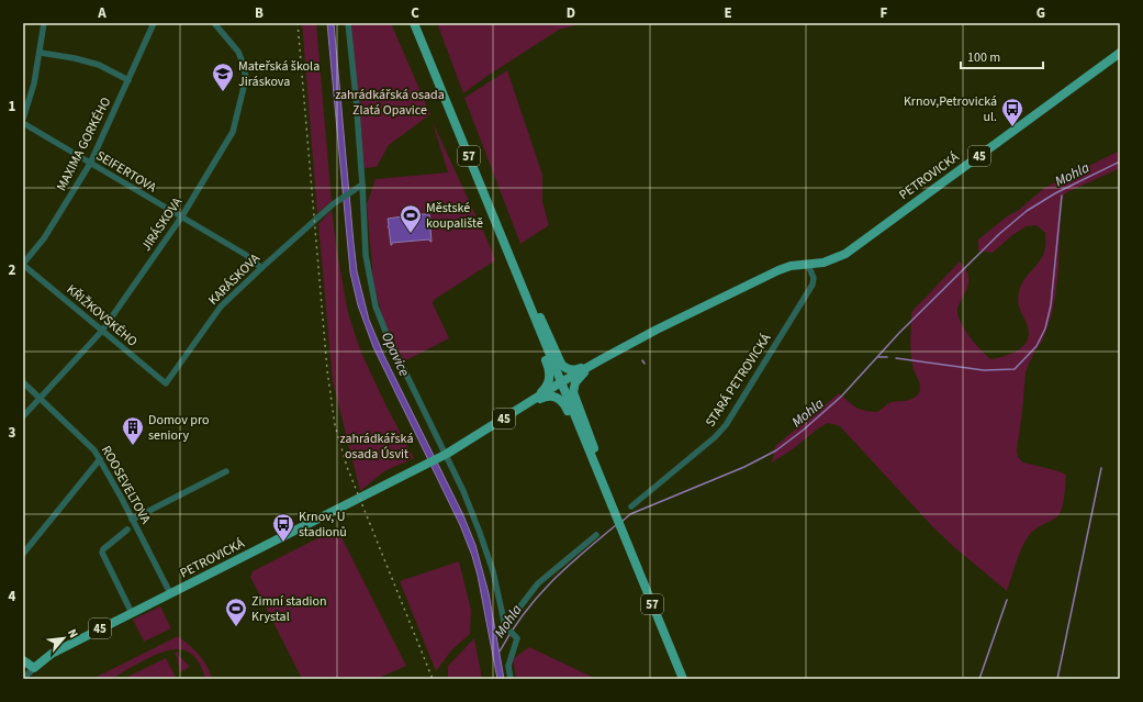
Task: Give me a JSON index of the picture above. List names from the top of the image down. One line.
{"streets":{"main road":["57","45","PETROVICKÁ"],"street":["MAXIMA GORKÉHO","SEIFERTOVA","JIRÁSKOVA","KARÁSKOVA","KŘIŽKOVSKÉHO","STARÁ PETROVICKÁ","ROOSEVELTOVA"]},"crossings":[["MAXIMA GORKÉHO","SEIFERTOVA"],["MAXIMA GORKÉHO","KŘIŽKOVSKÉHO"],["57","45"],["45","PETROVICKÁ"],["45","STARÁ PETROVICKÁ"],["SEIFERTOVA","JIRÁSKOVA"],["SEIFERTOVA","KARÁSKOVA"],["PETROVICKÁ","STARÁ PETROVICKÁ"],["PETROVICKÁ","ROOSEVELTOVA"],["JIRÁSKOVA","KŘIŽKOVSKÉHO"],["JIRÁSKOVA","ROOSEVELTOVA"],["KARÁSKOVA","KŘIŽKOVSKÉHO"]],"water":["Mohla","Opavice"],"parks":["zahrádkářská osada Zlatá Opavice","zahrádkářská osada Úsvit"],"places":{"school or university":["Mateřská škola Jiráskova"],"bus stop":["Krnov,Petrovická ul.","Krnov, U stadionů"],"sports":["Městské koupaliště","Zimní stadion Krystal"],"building":["Domov pro seniory"]},"scale_bar":"100 m","north":"top right","grid":{"columns":["A","B","C","D","E","F","G"],"rows":["1","2","3","4"]}}
